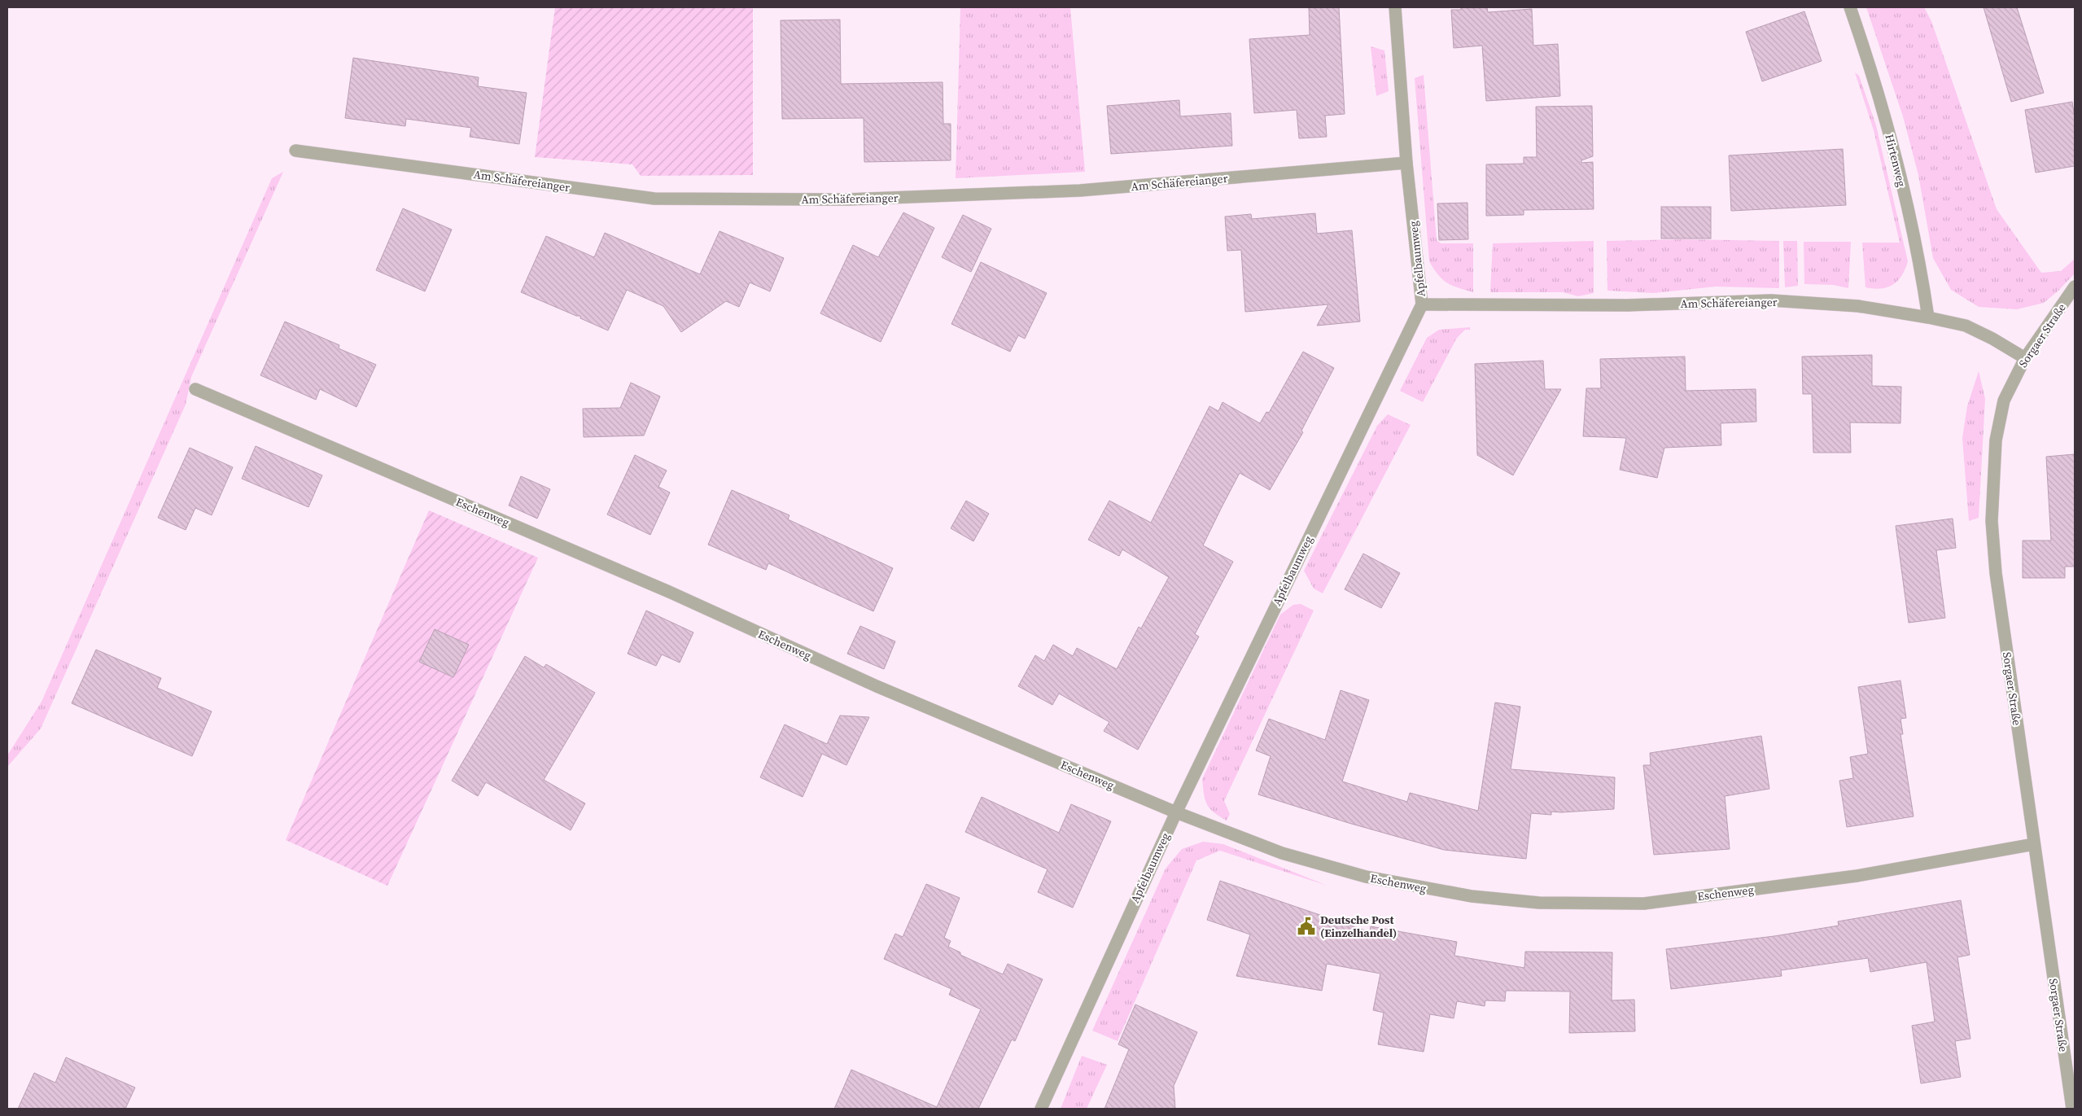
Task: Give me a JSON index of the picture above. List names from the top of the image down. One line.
{"streets":{"street":["Hirtenweg","Am Schäfereianger","Apfelbaumweg","Sorgaer Straße","Eschenweg"]},"crossings":[["Hirtenweg","Am Schäfereianger"],["Am Schäfereianger","Apfelbaumweg"],["Am Schäfereianger","Sorgaer Straße"],["Apfelbaumweg","Eschenweg"],["Sorgaer Straße","Eschenweg"]],"places":{"public building":["Deutsche Post (Einzelhandel)"]}}
